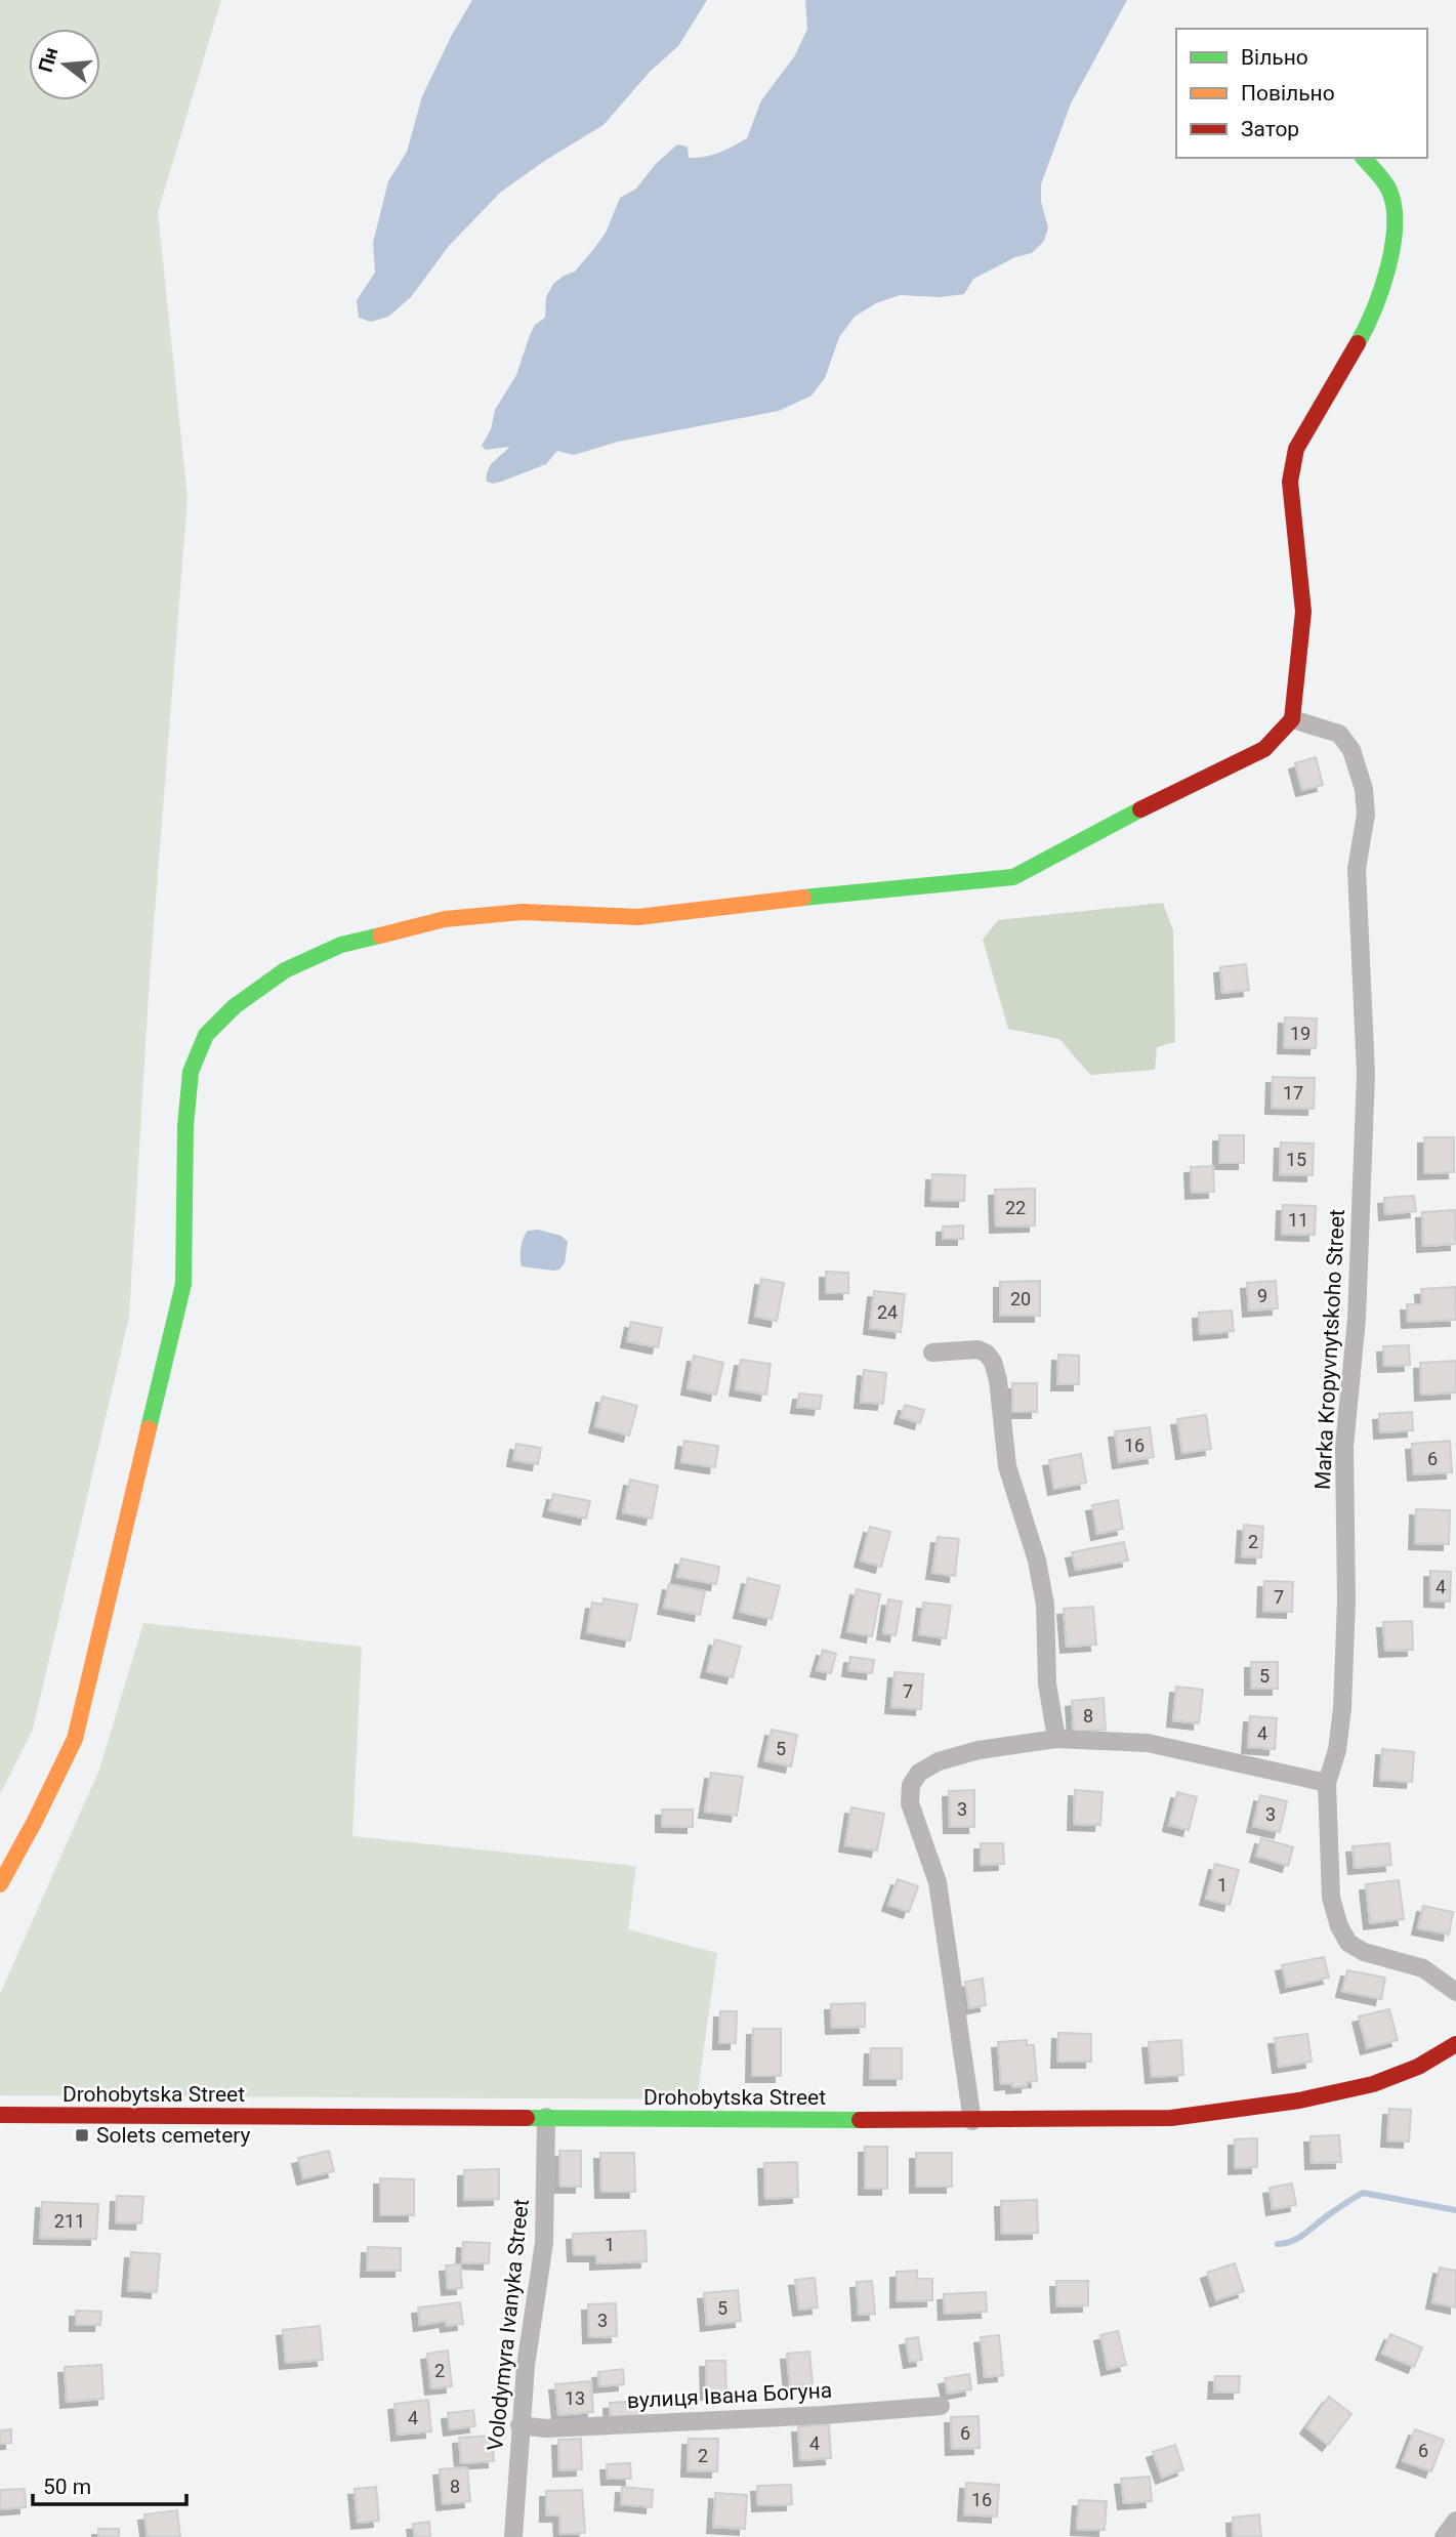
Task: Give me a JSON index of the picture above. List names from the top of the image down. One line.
{"streets":{"street":["Marka Kropyvnytskoho Street","Drohobytska Street","Volodymyra Ivanyka Street","вулиця Івана Богуна"]},"crossings":[["Drohobytska Street","Volodymyra Ivanyka Street"],["Volodymyra Ivanyka Street","вулиця Івана Богуна"]],"places":{"transit":["Solets cemetery"]},"house_numbers":["19","17","15","22","11","9","20","24","16","6","2","4","7","5","7","8","4","5","3","3","1","211","1","5","3","2","13","4","6","4","6","2","8","16"],"legend":["Вільно","Повільно","Затор"],"scale_bar":"50 m","north":"left"}
